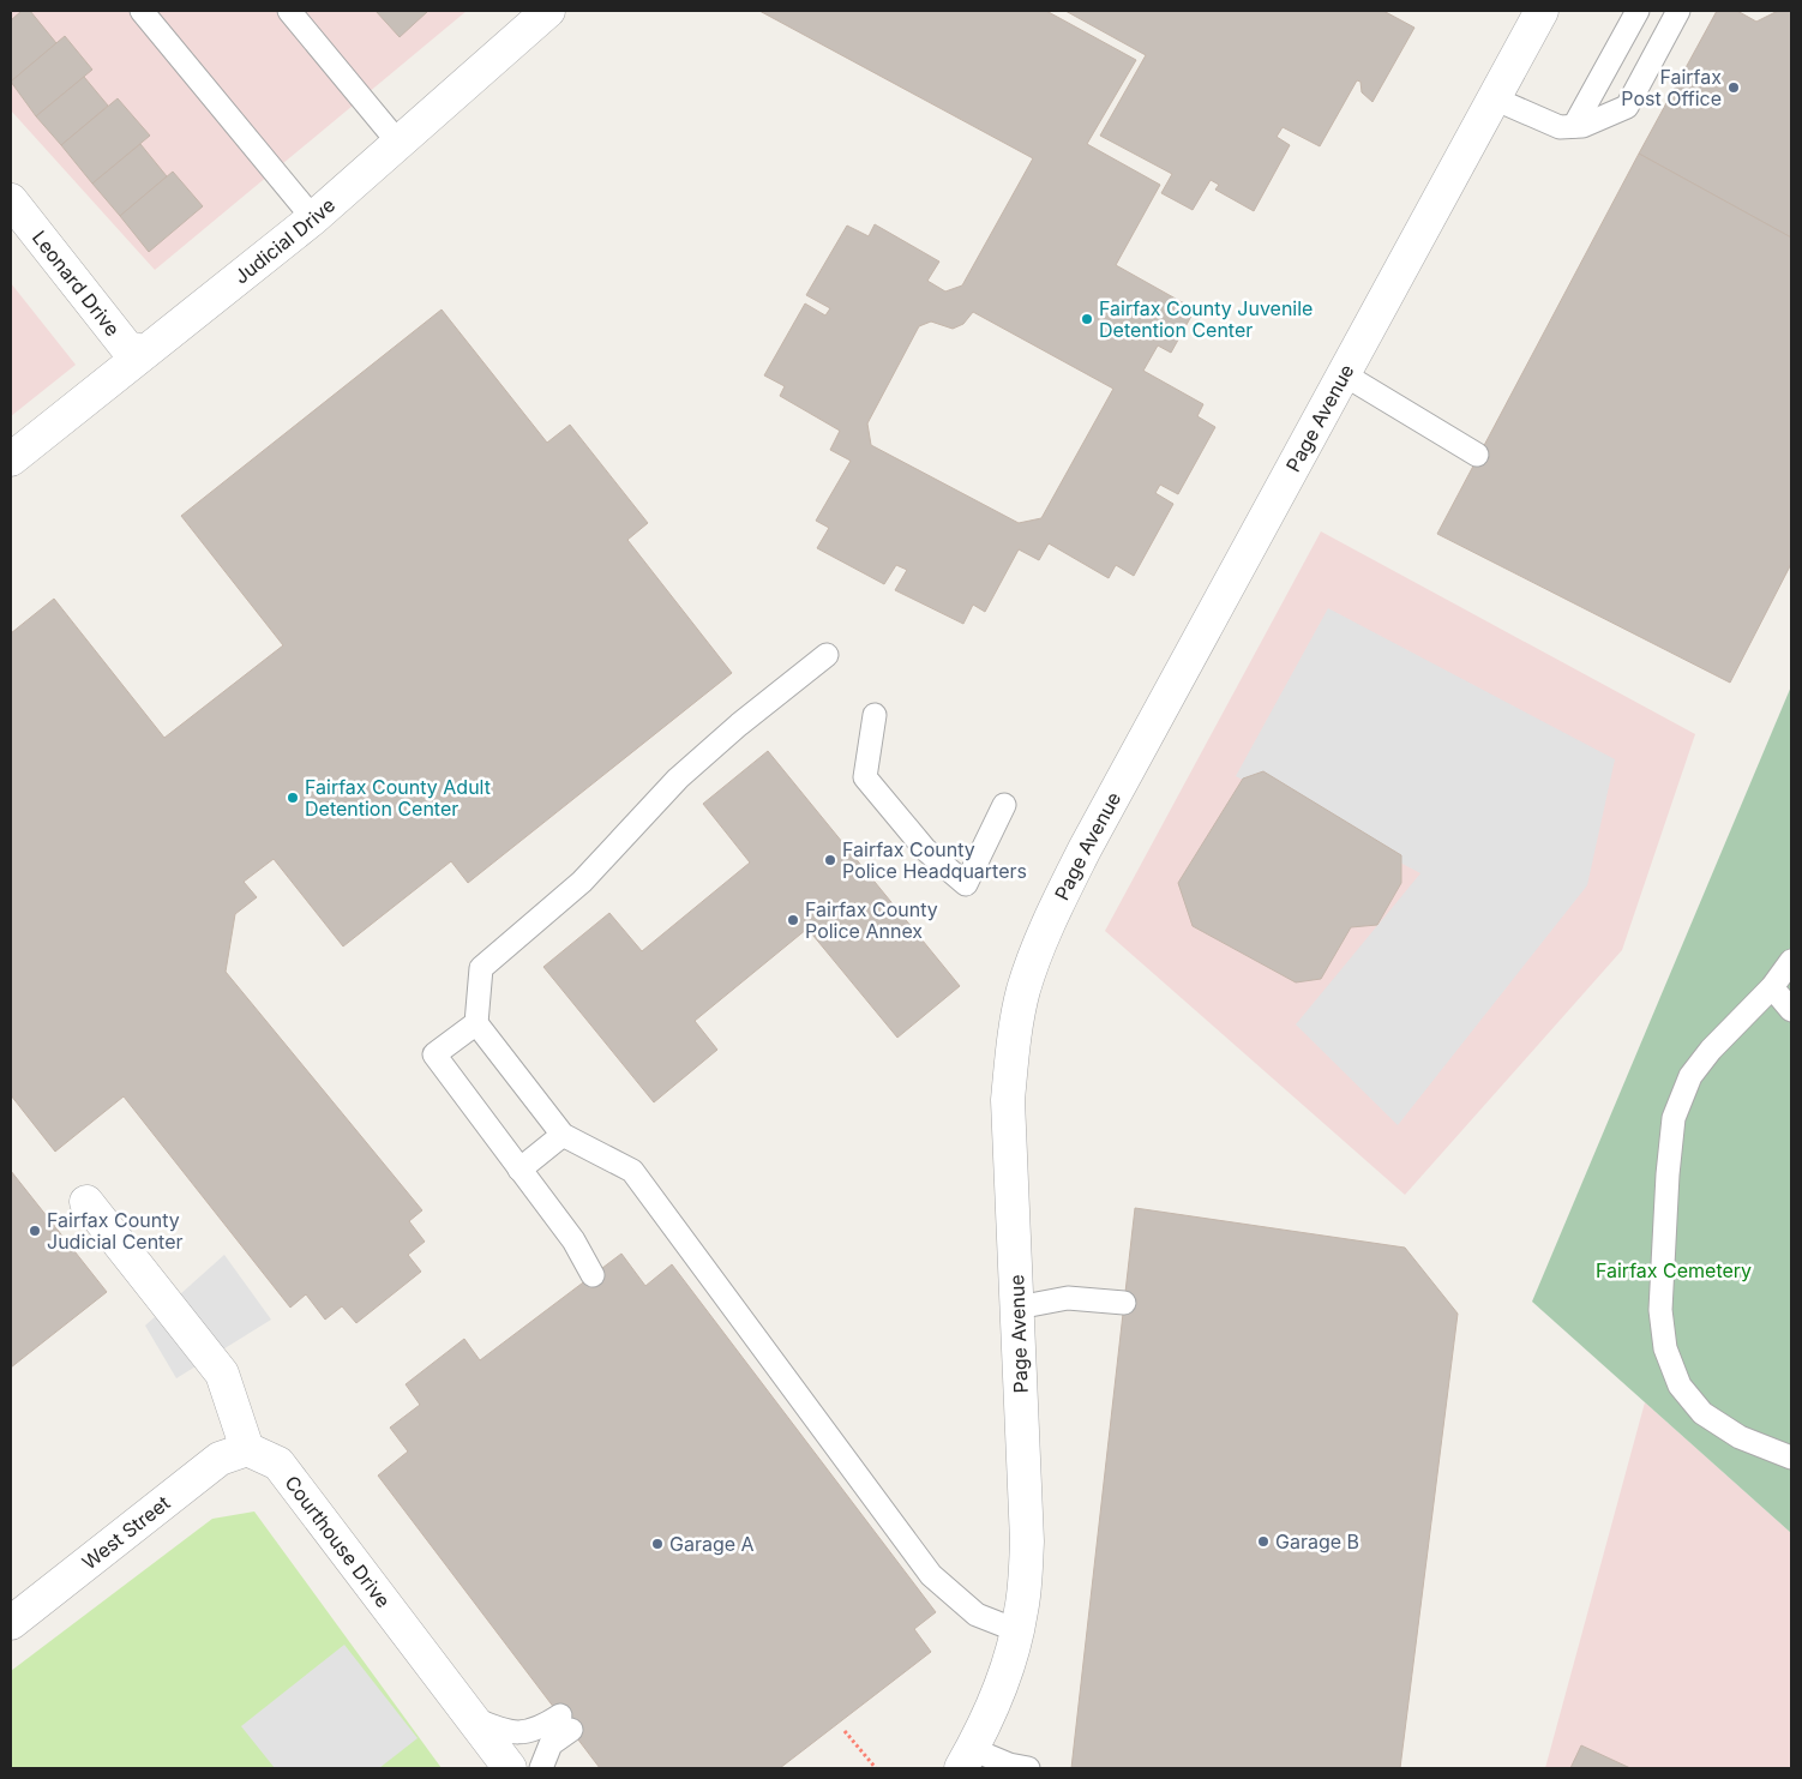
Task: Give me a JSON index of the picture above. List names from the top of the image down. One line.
{"streets":{"street":["Judicial Drive","Leonard Drive","Page Avenue","West Street","Courthouse Drive"]},"crossings":[["Judicial Drive","Leonard Drive"],["West Street","Courthouse Drive"]],"parks":["Fairfax Cemetery"],"places":["Fairfax Post Office","Fairfax County Juvenile Detention Center","Fairfax County Adult Detention Center","Fairfax County Police Headquarters","Fairfax County Police Annex","Fairfax County Judicial Center","Garage B","Garage A"]}
